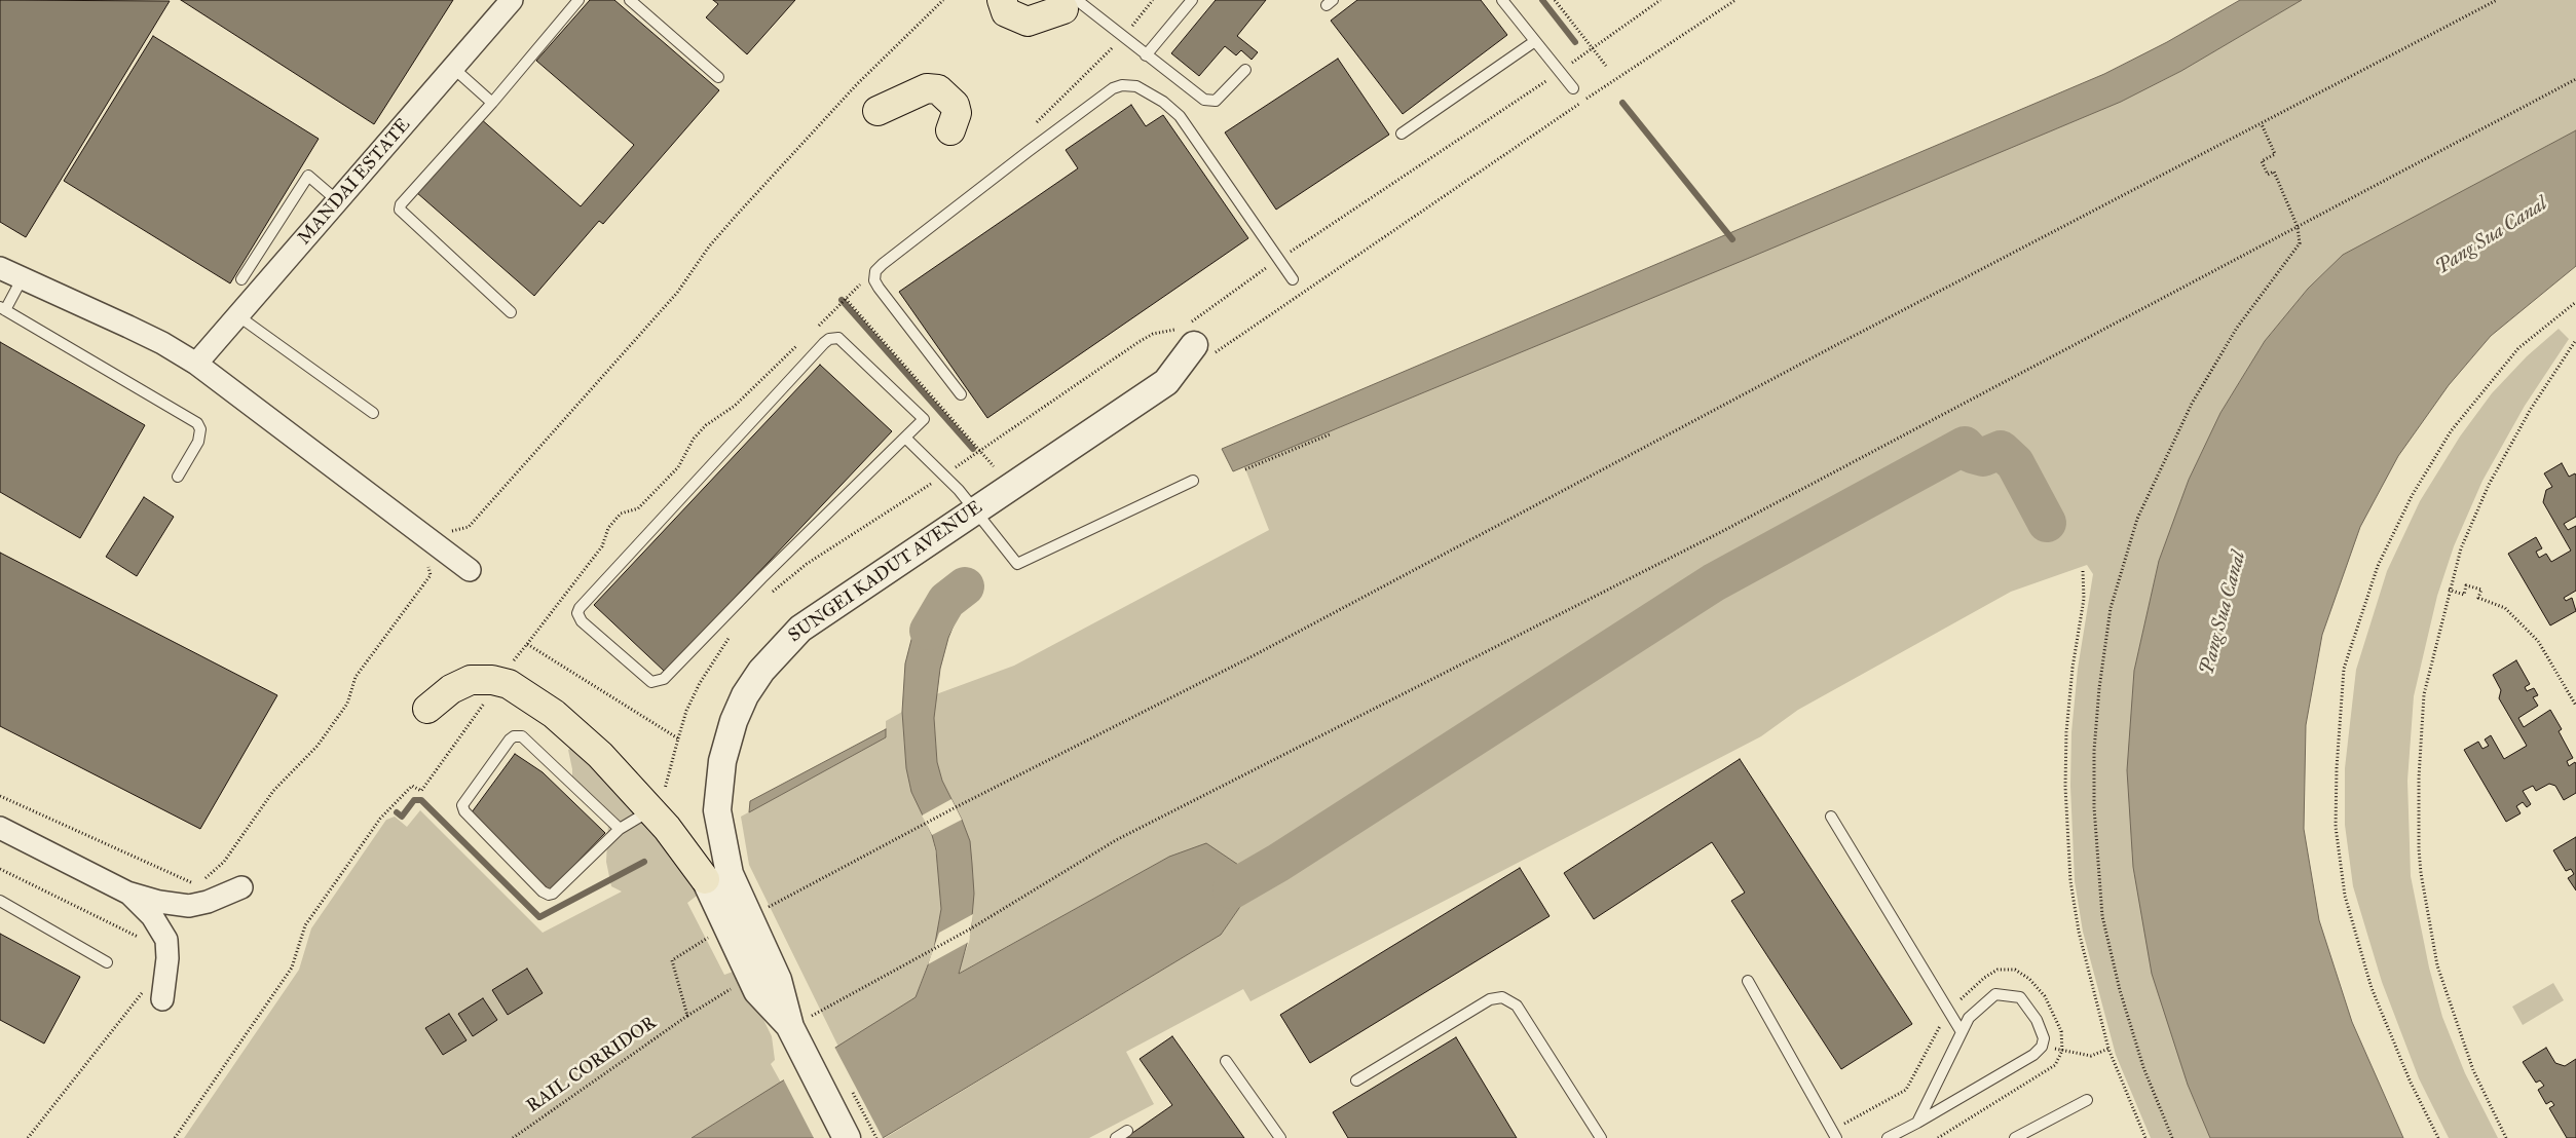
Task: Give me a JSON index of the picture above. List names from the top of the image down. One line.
{"streets":{"street":["MANDAI ESTATE","SUNGEI KADUT AVENUE"],"path":["RAIL CORRIDOR"]},"water":["Pang Sua Canal"]}
